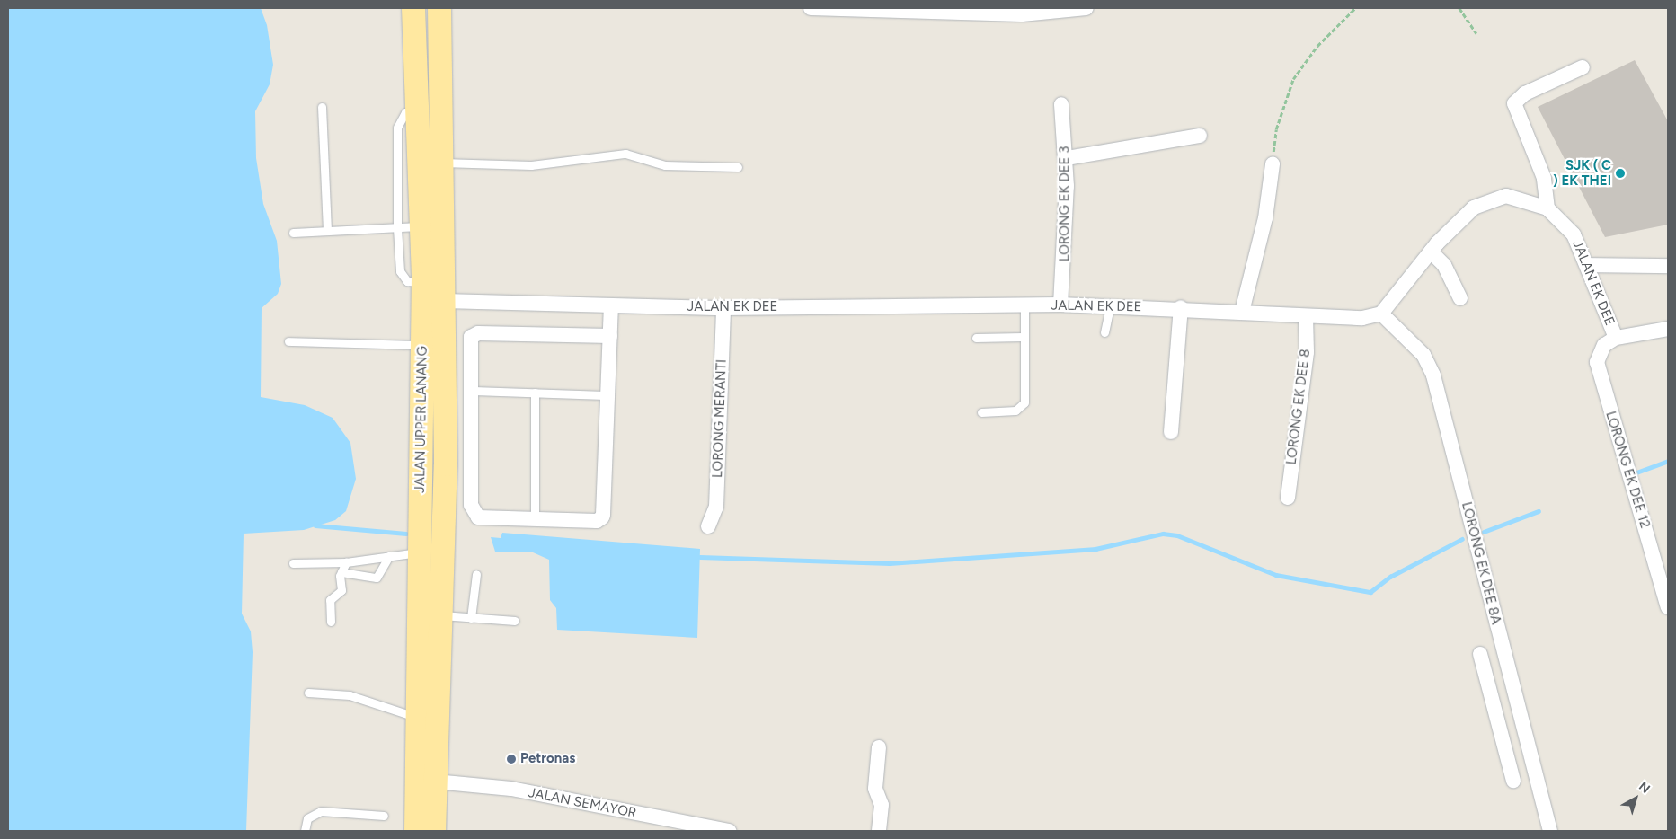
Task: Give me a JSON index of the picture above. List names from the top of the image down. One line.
{"streets":{"main road":["JALAN UPPER LANANG"],"street":["LORONG EK DEE 3","JALAN EK DEE","LORONG EK DEE 8","LORONG MERANTI","LORONG EK DEE 12","LORONG EK DEE 8A","JALAN SEMAYOR"]},"crossings":[["LORONG EK DEE 3","JALAN EK DEE"],["JALAN EK DEE","LORONG EK DEE 8"],["JALAN EK DEE","LORONG MERANTI"],["JALAN EK DEE","JALAN UPPER LANANG"],["JALAN EK DEE","LORONG EK DEE 12"],["JALAN EK DEE","LORONG EK DEE 8A"],["JALAN UPPER LANANG","JALAN SEMAYOR"]],"places":["SJK ( C ) EK THEI","Petronas"],"north":"top right"}
